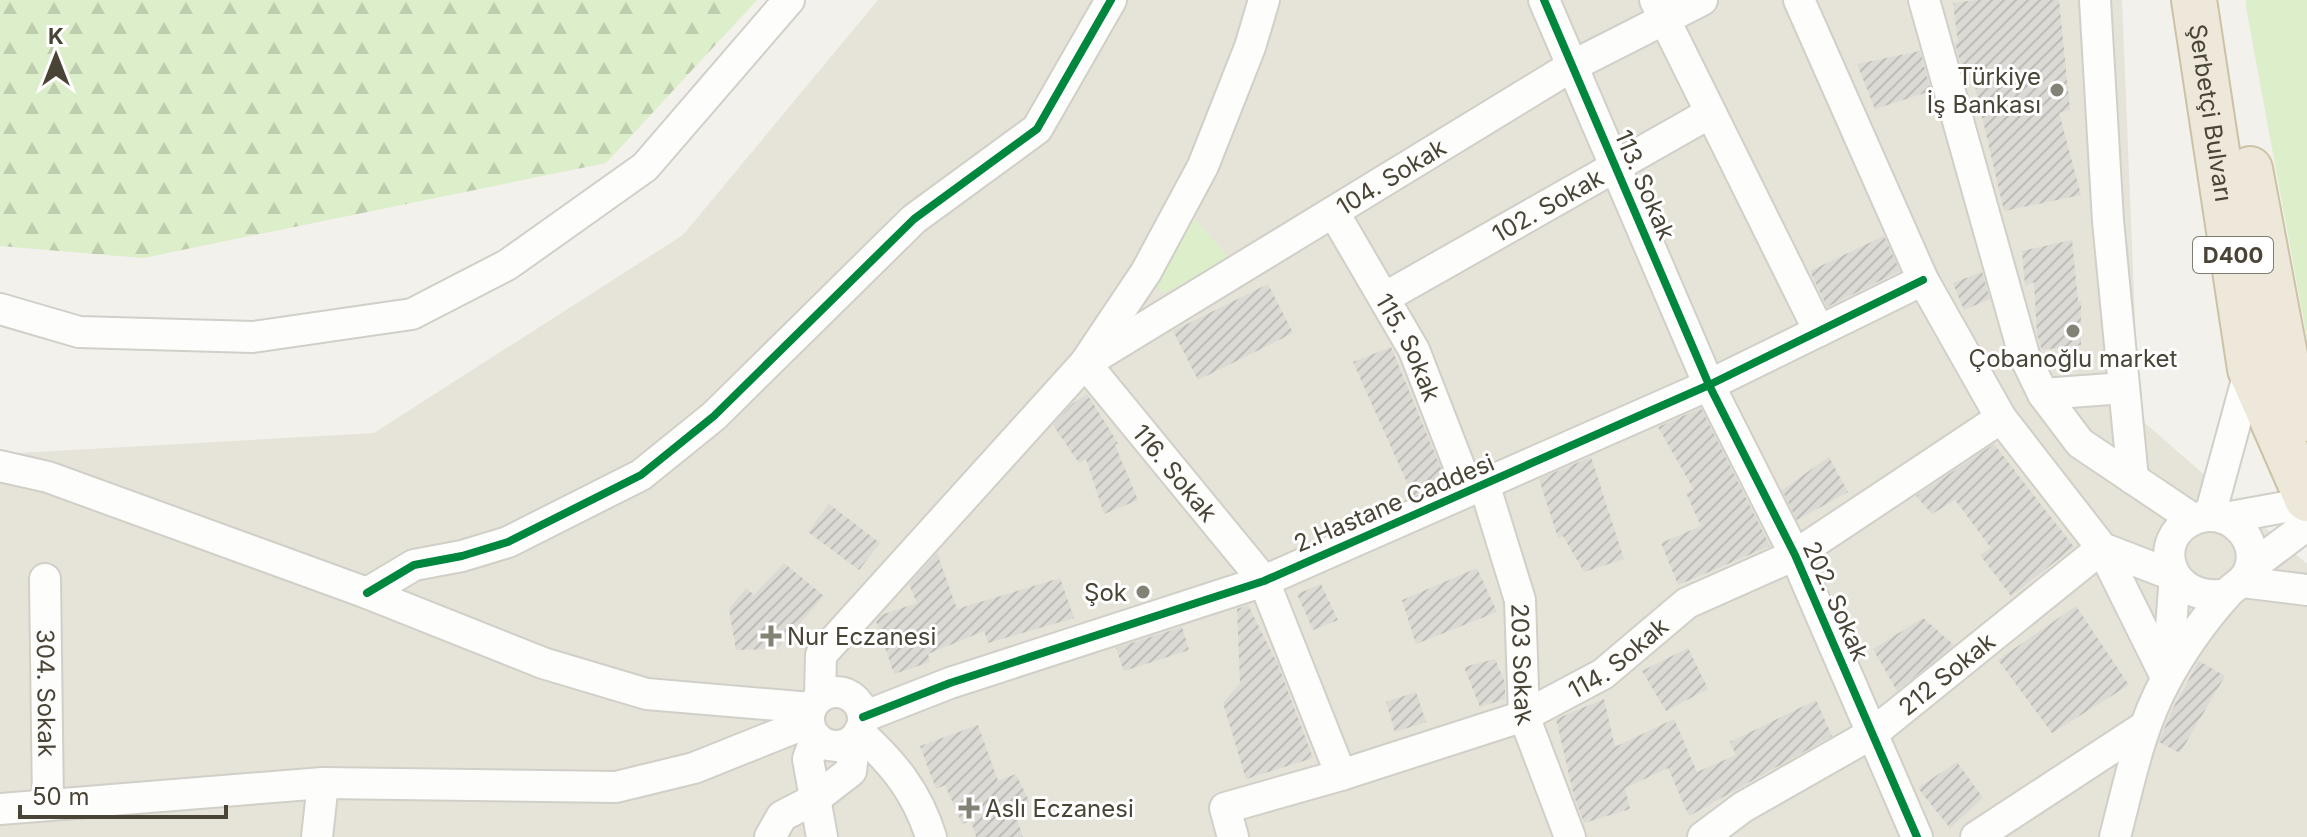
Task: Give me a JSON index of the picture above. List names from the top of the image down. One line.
{"streets":{"highway":["Şerbetçi Bulvarı","D400"],"street":["104. Sokak","113. Sokak","102. Sokak","115. Sokak","116. Sokak","2.Hastane Caddesi","202. Sokak","114. Sokak","203 Sokak","212 Sokak","304. Sokak"]},"crossings":[["104. Sokak","113. Sokak"],["104. Sokak","115. Sokak"],["104. Sokak","116. Sokak"],["113. Sokak","102. Sokak"],["113. Sokak","2.Hastane Caddesi"],["113. Sokak","202. Sokak"],["102. Sokak","115. Sokak"],["115. Sokak","2.Hastane Caddesi"],["115. Sokak","203 Sokak"],["116. Sokak","2.Hastane Caddesi"],["116. Sokak","114. Sokak"],["2.Hastane Caddesi","202. Sokak"],["2.Hastane Caddesi","203 Sokak"],["202. Sokak","114. Sokak"],["202. Sokak","212 Sokak"],["114. Sokak","203 Sokak"]],"places":{"other":["Türkiye İş Bankası","Çobanoğlu market","Şok"],"health":["Nur Eczanesi","Aslı Eczanesi"]},"scale_bar":"50 m","north":"top"}
